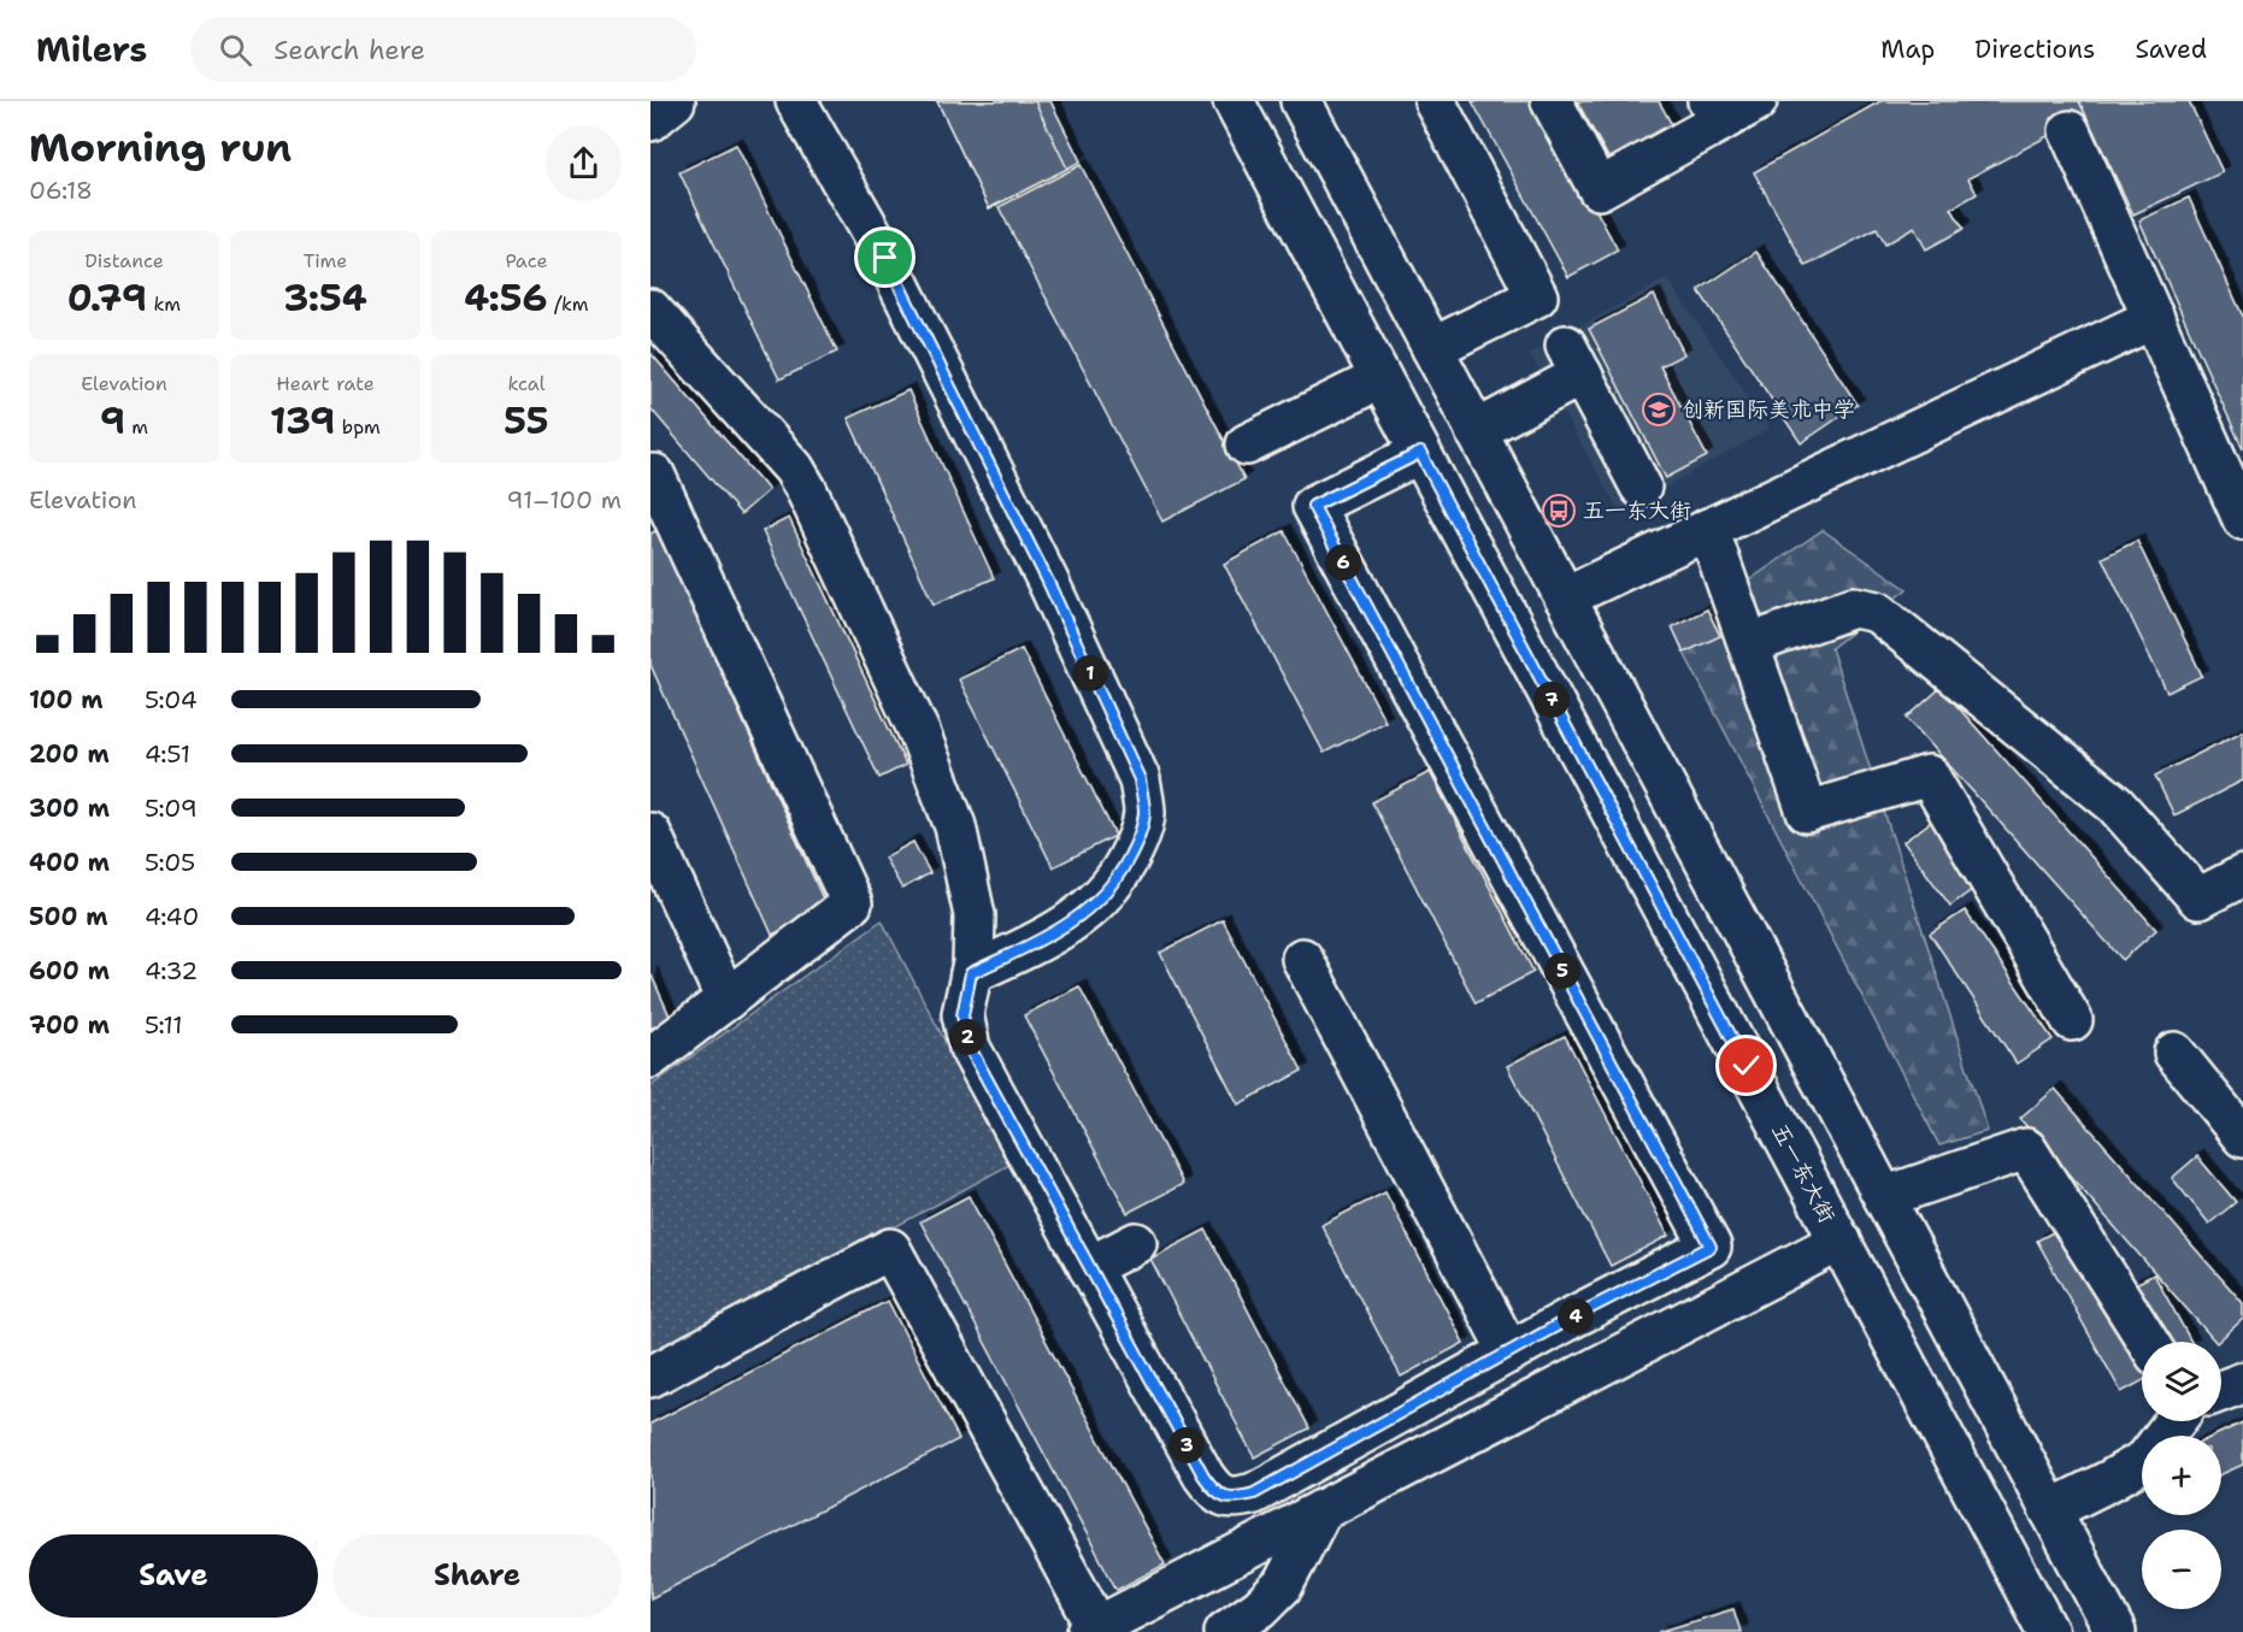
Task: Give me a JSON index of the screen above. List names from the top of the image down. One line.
{"streets":{"street":["五一东大街"]},"places":{"school or university":["创新国际美术中学"],"bus stop":["五一东大街"]},"page":{"header":"Milers","search":"Search here","nav":["Map","Directions","Saved"],"heading":["Morning run","06:18"],"stats":[["Distance","0.79 km"],["Time","3:54"],["Pace","4:56 /km"],["Elevation","9 m"],["Heart rate","139 bpm"],["kcal","55"]],"chart":["Elevation","91–100 m"],"pins":["6","1","7","5","2","4","3"],"list":[{"name":"100 m","note":"5:04"},{"name":"200 m","note":"4:51"},{"name":"300 m","note":"5:09"},{"name":"400 m","note":"5:05"},{"name":"500 m","note":"4:40"},{"name":"600 m","note":"4:32"},{"name":"700 m","note":"5:11"}],"map_buttons":["+","−"],"buttons":["Save","Share"]}}
